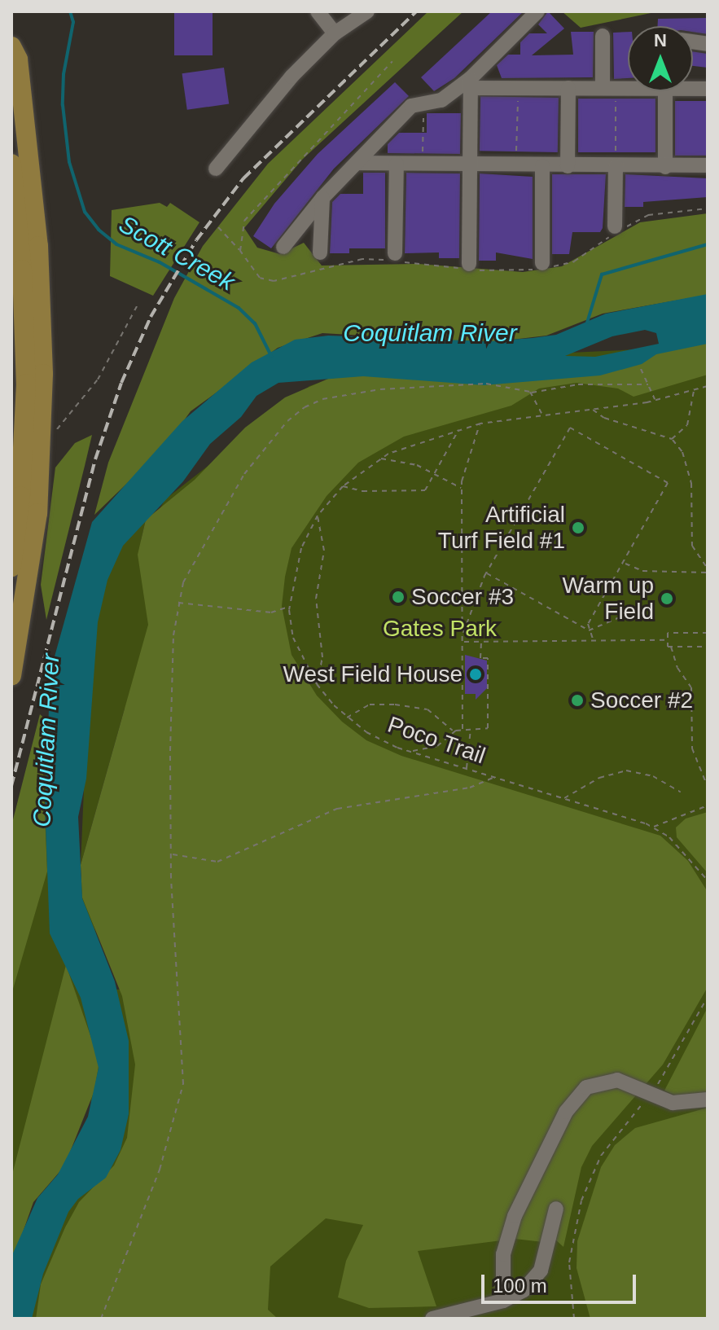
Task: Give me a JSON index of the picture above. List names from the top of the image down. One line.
{"streets":{"path":["Poco Trail"]},"water":["Scott Creek","Coquitlam River"],"parks":["Gates Park"],"places":["Artificial Turf Field #1","Soccer #3","Warm up Field","West Field House","Soccer #2"],"scale_bar":"100 m","north":"top"}
